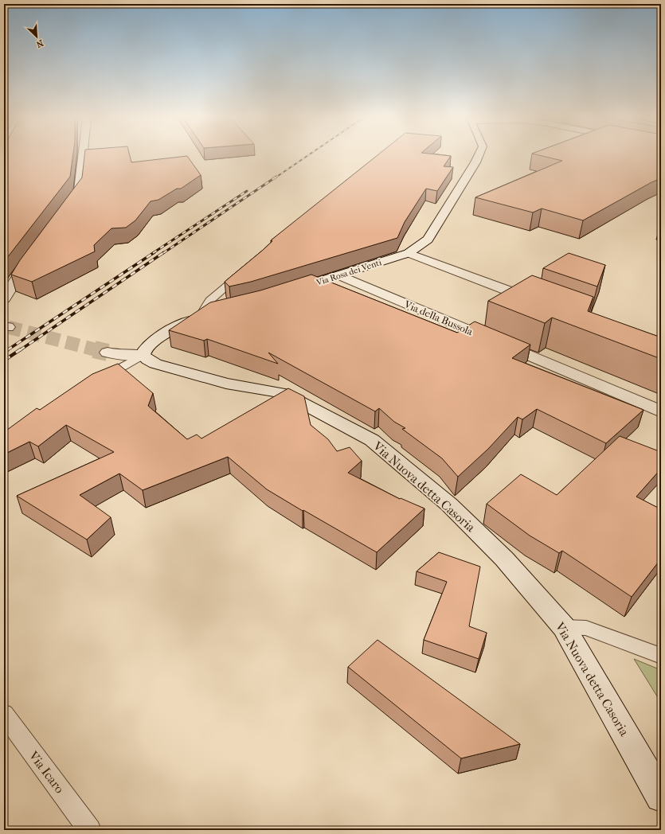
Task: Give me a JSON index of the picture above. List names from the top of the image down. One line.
{"streets":{"street":["Via Rosa dei Venti","Via della Bussola","Via Nuova detta Casoria"],"lane":["Via Icaro"]},"crossings":[["Via Rosa dei Venti","Via della Bussola"]],"north":"bottom right"}
